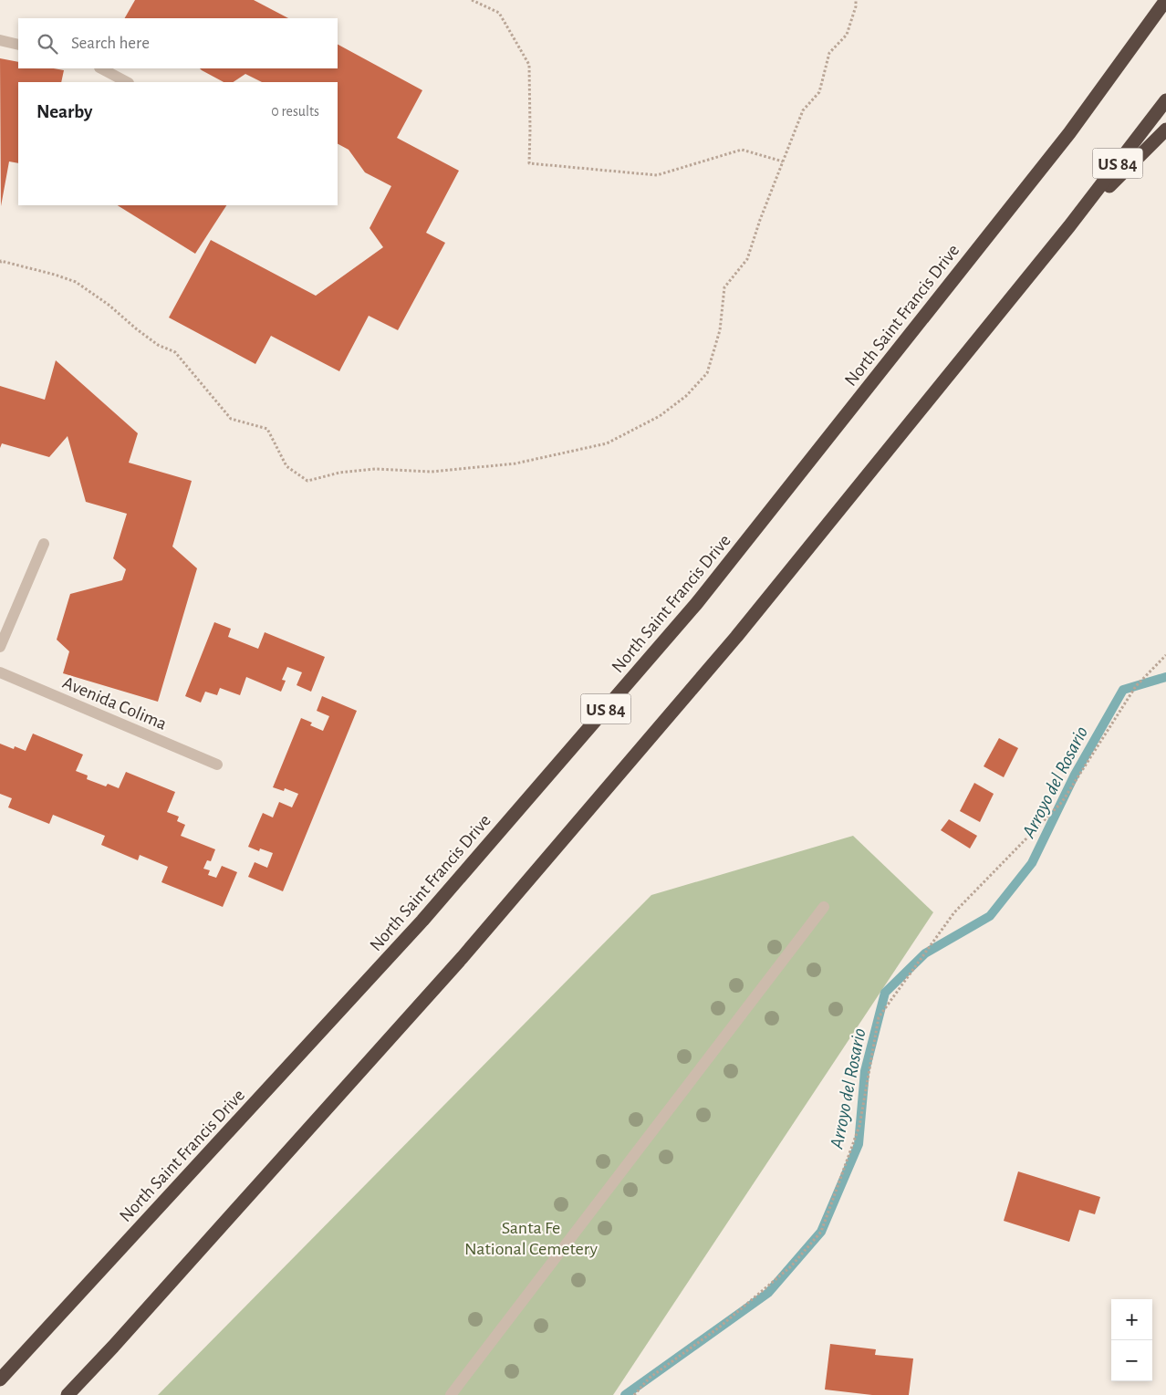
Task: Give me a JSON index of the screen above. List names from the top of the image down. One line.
{"streets":{"highway":["US 84","North Saint Francis Drive"],"street":["Avenida Colima"]},"water":["Arroyo del Rosario"],"parks":["Santa Fe National Cemetery"],"page":{"search":"Search here","heading":["Nearby","0 results"],"map_buttons":["+","−"]}}
